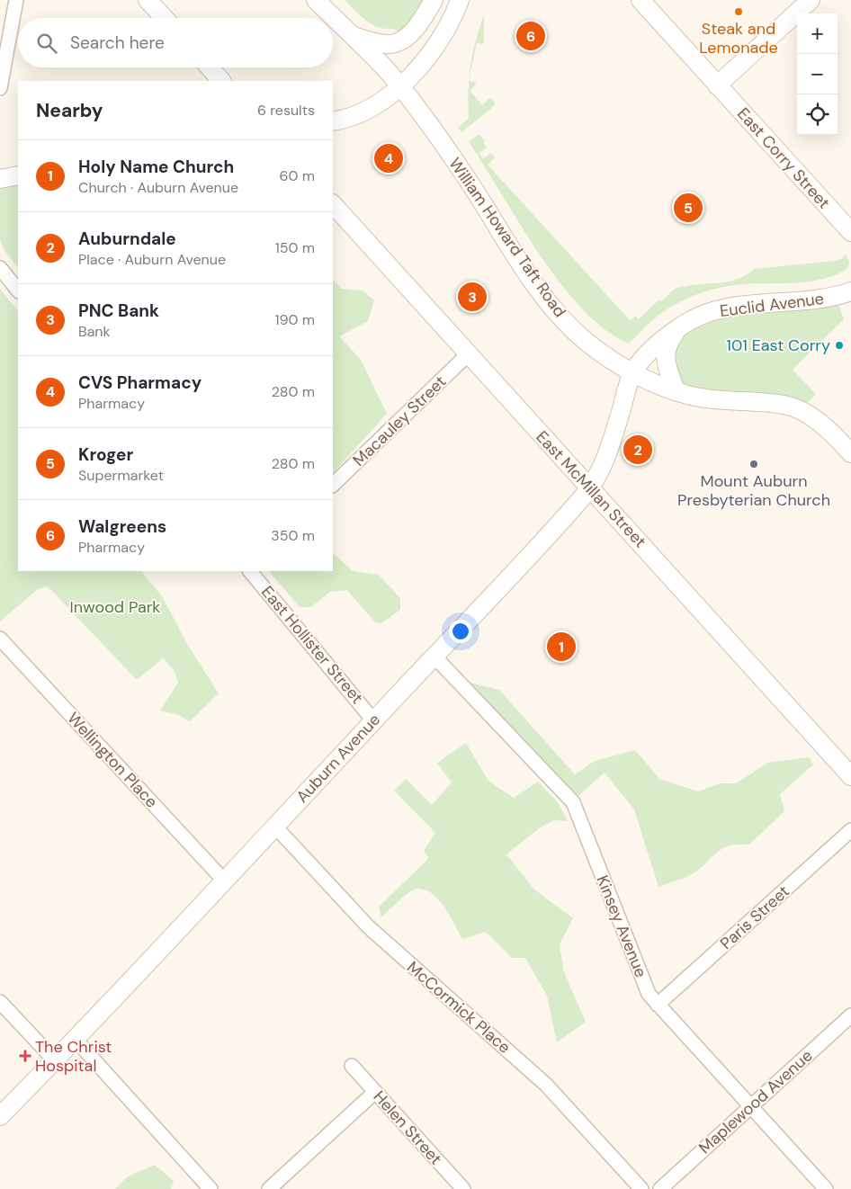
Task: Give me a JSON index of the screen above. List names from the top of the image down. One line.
{"streets":{"main road":["East Corry Street","William Howard Taft Road","Euclid Avenue","East McMillan Street","Auburn Avenue"],"street":["Macauley Street","East Hollister Street","Wellington Place","Paris Street","Kinsey Avenue","McCormick Place","Maplewood Avenue","Helen Street"]},"crossings":[["William Howard Taft Road","Euclid Avenue"],["William Howard Taft Road","Auburn Avenue"],["Euclid Avenue","Auburn Avenue"],["Macauley Street","East McMillan Street"],["East McMillan Street","Auburn Avenue"],["East Hollister Street","Auburn Avenue"],["Auburn Avenue","Wellington Place"],["Auburn Avenue","Kinsey Avenue"],["Auburn Avenue","McCormick Place"],["Paris Street","Kinsey Avenue"],["Kinsey Avenue","Maplewood Avenue"]],"parks":["Inwood Park"],"places":{"other":["Steak and Lemonade","101 East Corry","Mount Auburn Presbyterian Church"],"health":["The Christ Hospital"]},"page":{"map_buttons":["+","−"],"search":"Search here","pins":["6","4","5","3","2","1"],"heading":["Nearby","6 results"],"list":[{"mark":"1","name":"Holy Name Church","note":"Church · Auburn Avenue","value":"60 m"},{"mark":"2","name":"Auburndale","note":"Place · Auburn Avenue","value":"150 m"},{"mark":"3","name":"PNC Bank","note":"Bank","value":"190 m"},{"mark":"4","name":"CVS Pharmacy","note":"Pharmacy","value":"280 m"},{"mark":"5","name":"Kroger","note":"Supermarket","value":"280 m"},{"mark":"6","name":"Walgreens","note":"Pharmacy","value":"350 m"}]}}
